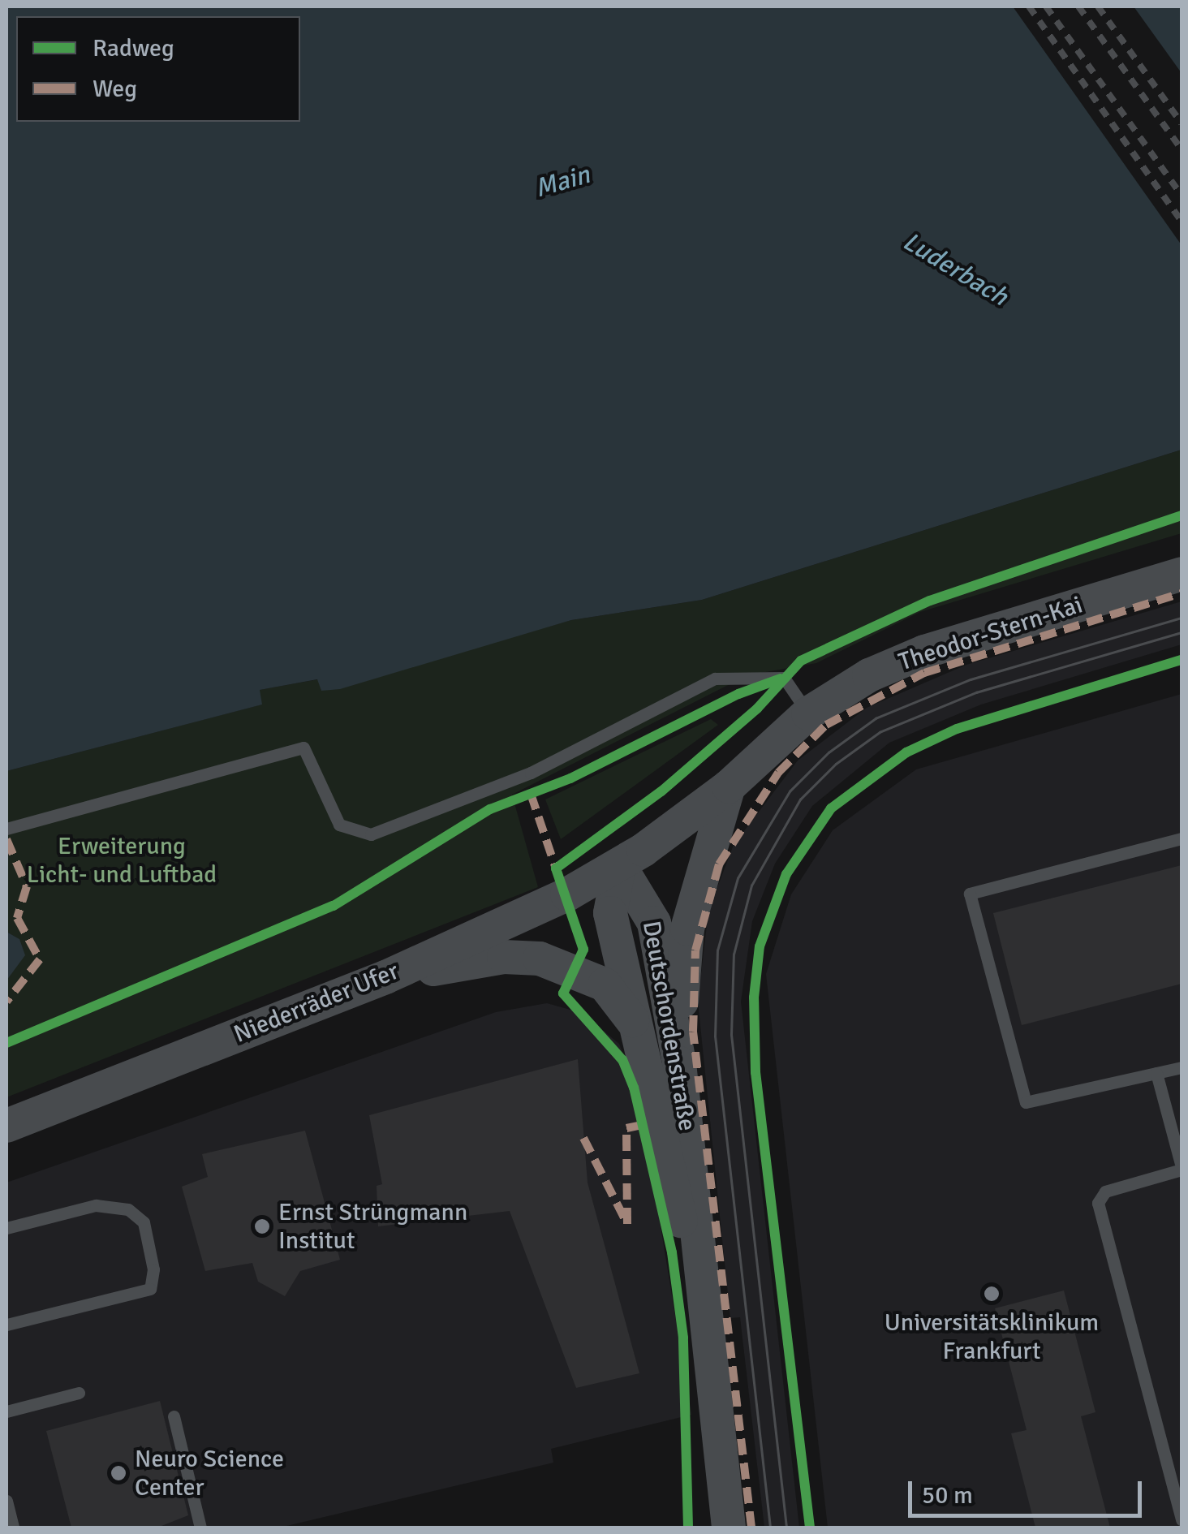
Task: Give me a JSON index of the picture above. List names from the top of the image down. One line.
{"streets":{"main road":["Theodor-Stern-Kai","Niederräder Ufer","Deutschordenstraße"]},"crossings":[["Theodor-Stern-Kai","Niederräder Ufer"],["Theodor-Stern-Kai","Deutschordenstraße"],["Niederräder Ufer","Deutschordenstraße"]],"water":["Main","Luderbach"],"parks":["Erweiterung Licht- und Luftbad"],"places":["Ernst Strüngmann Institut","Universitätsklinikum Frankfurt","Neuro Science Center"],"legend":["Radweg","Weg"],"scale_bar":"50 m"}
